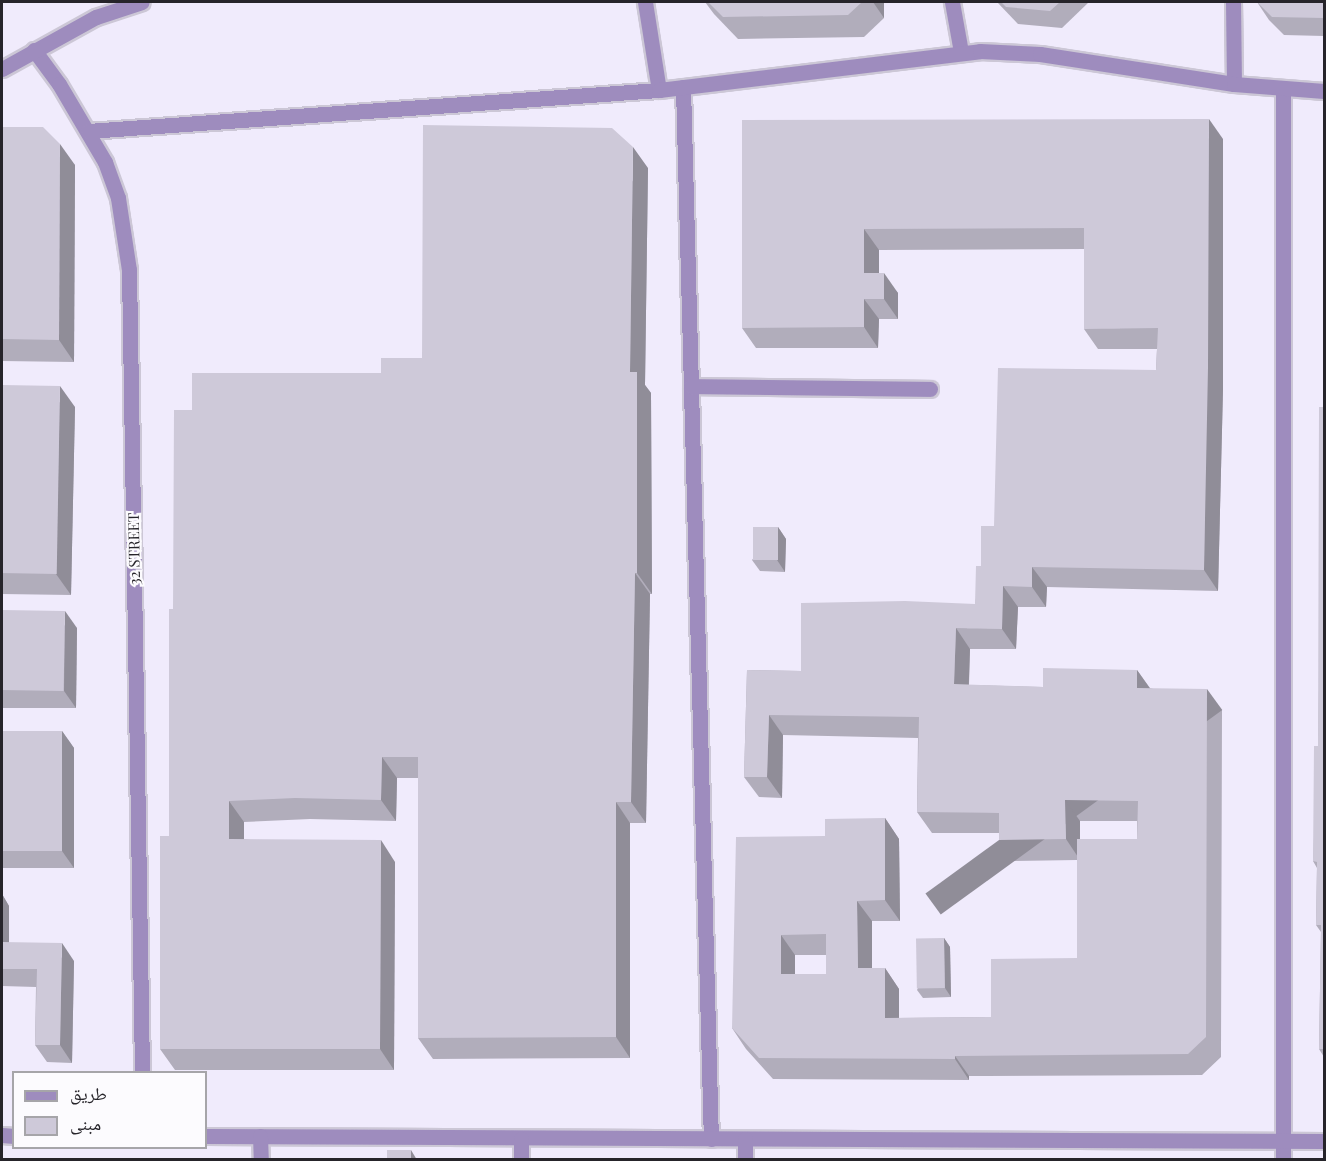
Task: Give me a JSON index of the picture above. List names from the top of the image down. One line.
{"streets":{"street":["32 STREET"]},"legend":["طريق","مبنى"]}
